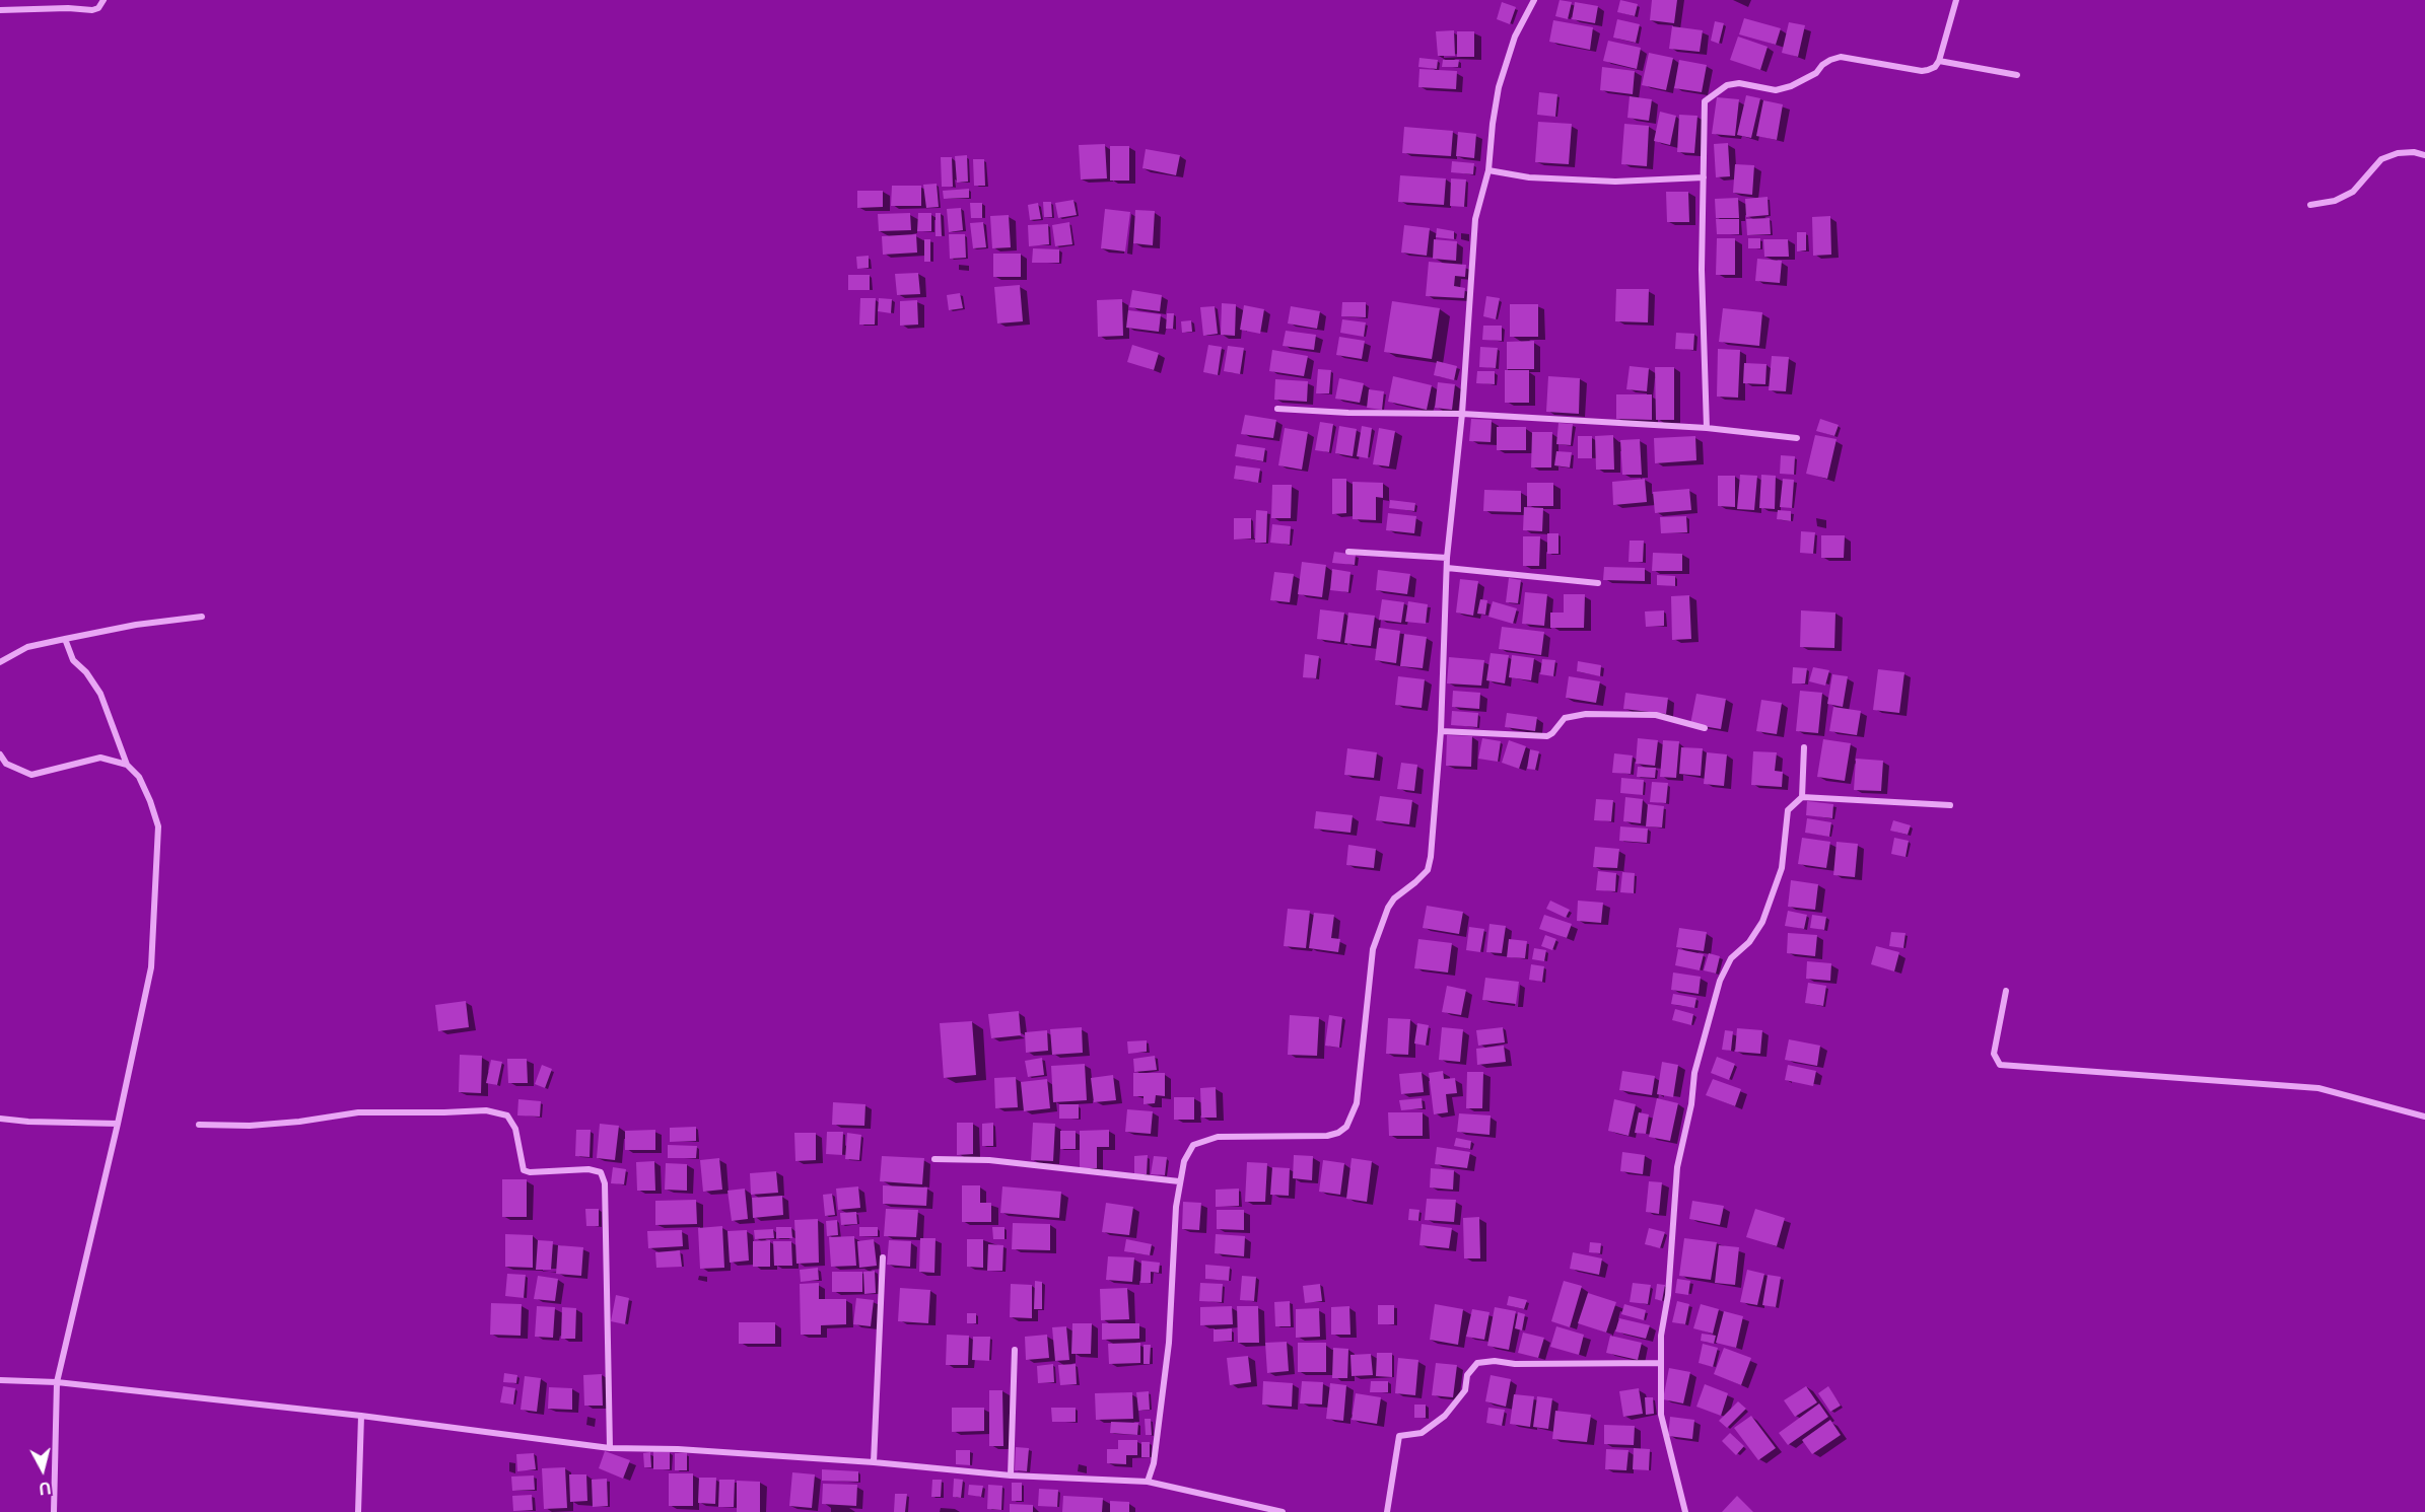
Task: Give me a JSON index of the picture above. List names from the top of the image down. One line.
{"north":"bottom"}
